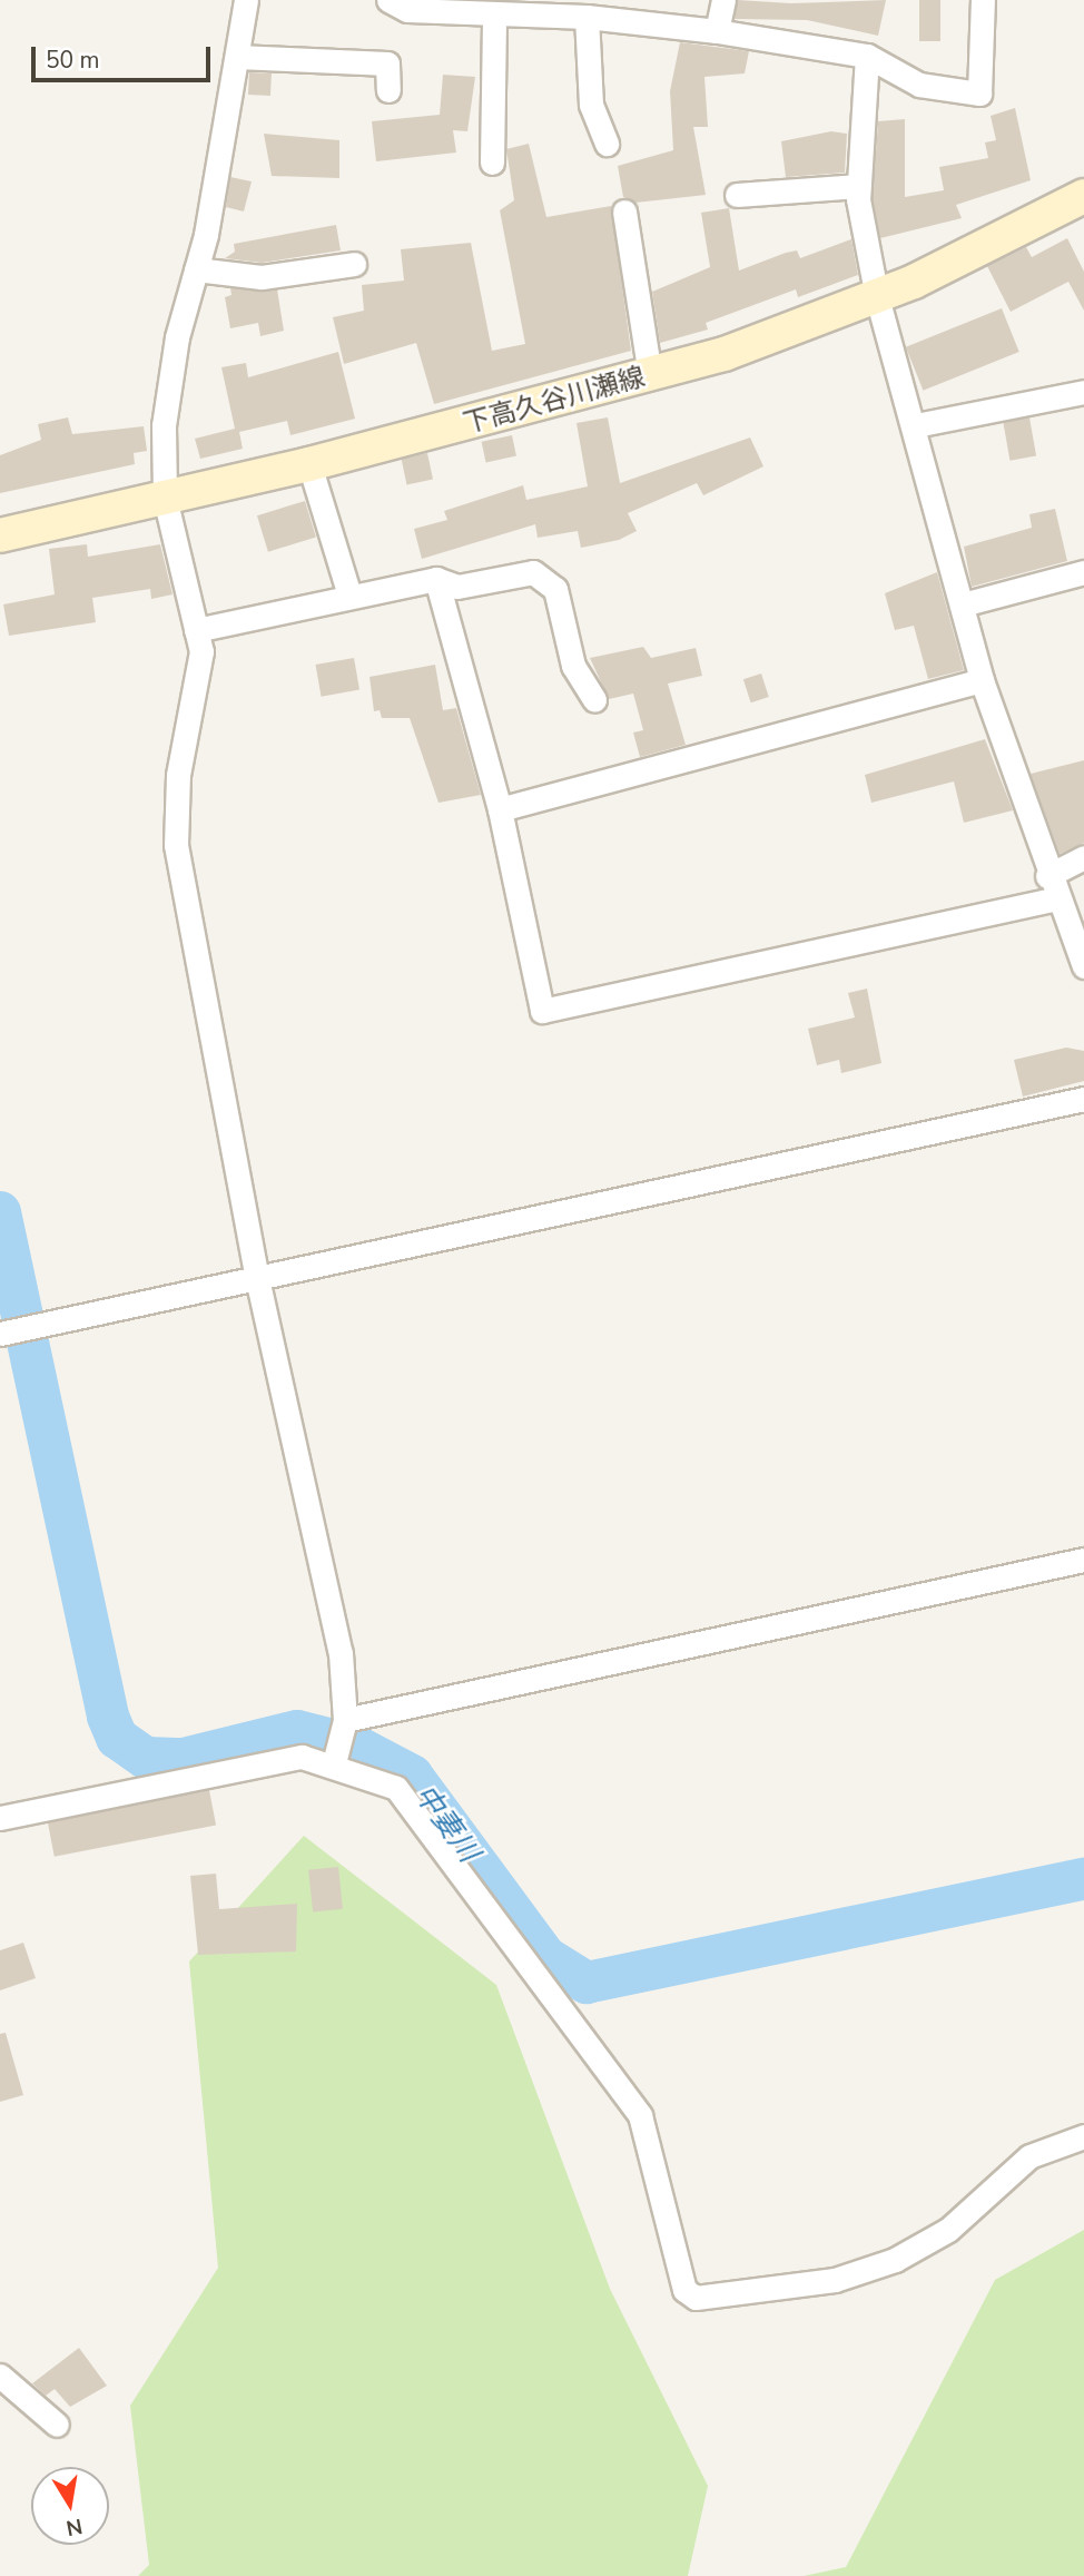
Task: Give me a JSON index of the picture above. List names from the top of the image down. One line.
{"streets":{"main road":["下高久谷川瀬線"]},"water":["中妻川"],"scale_bar":"50 m","north":"bottom"}
